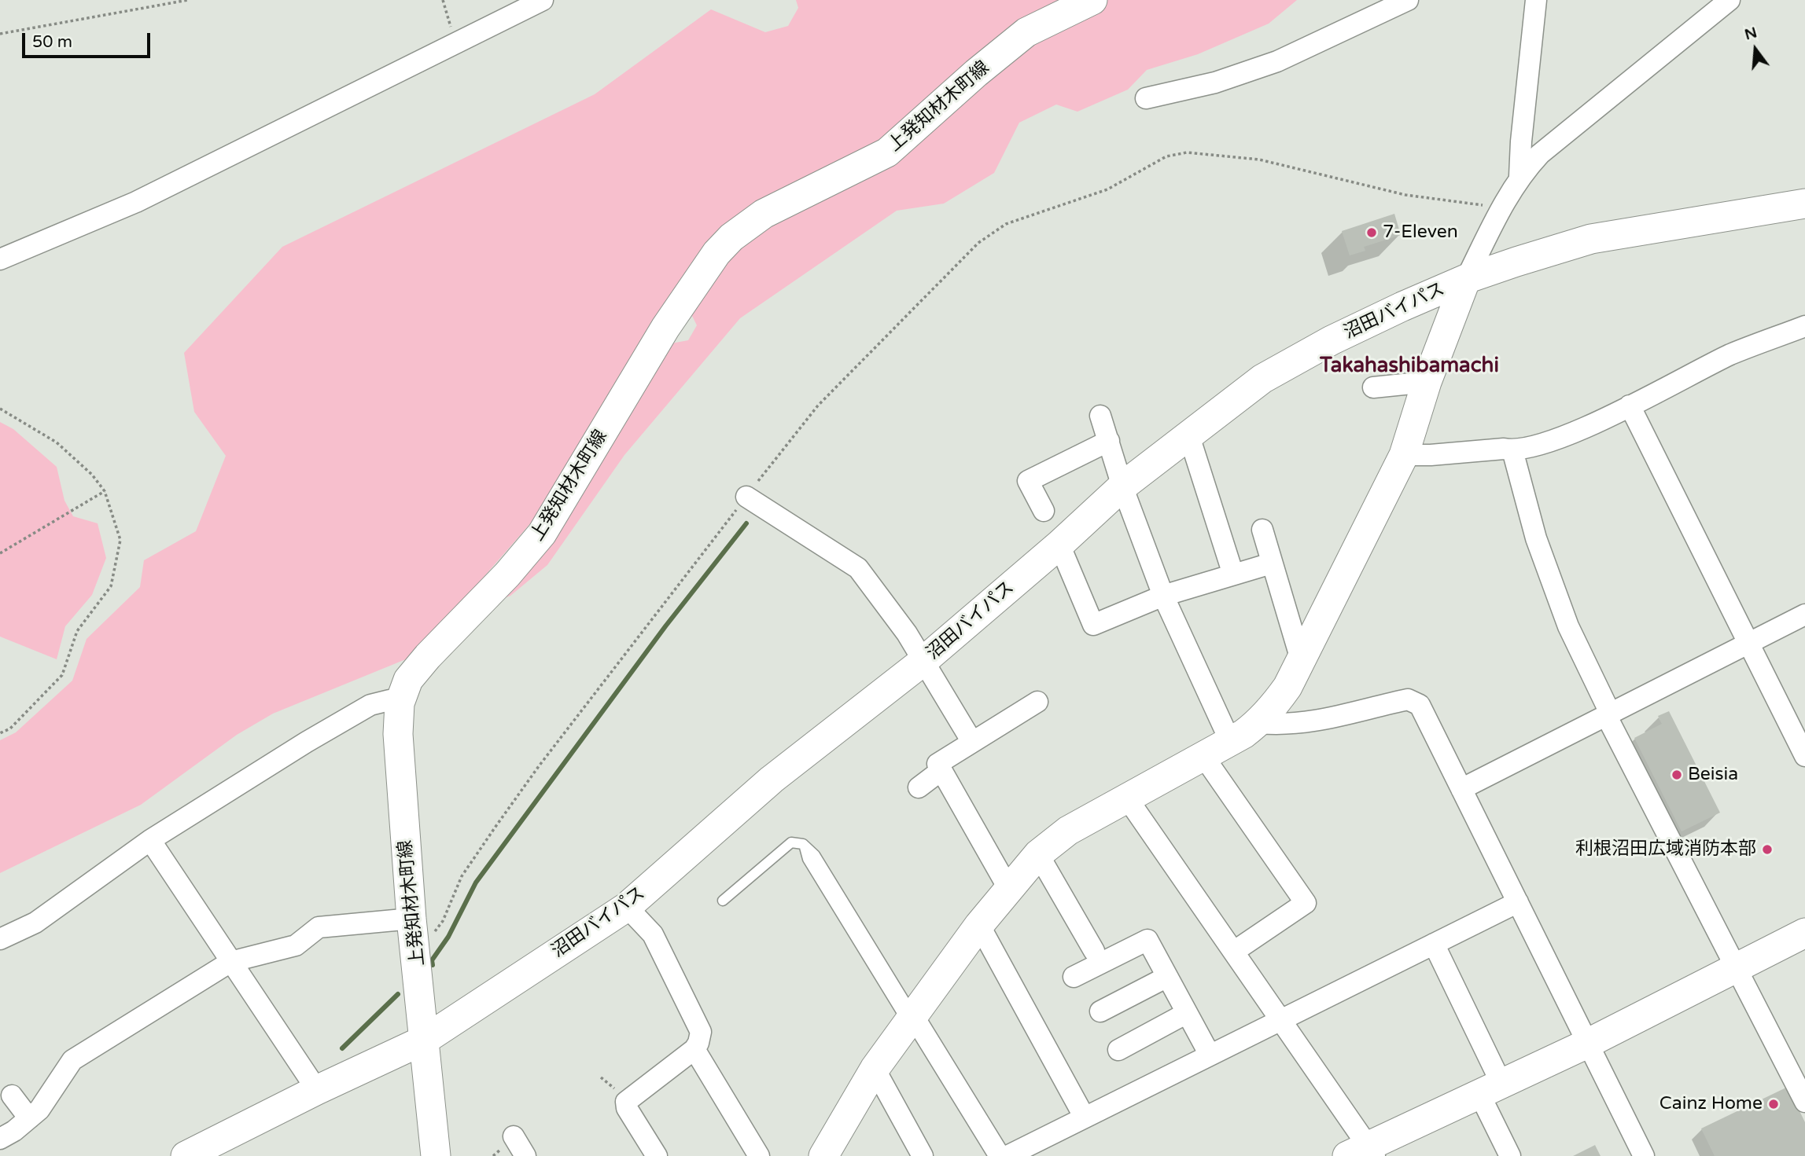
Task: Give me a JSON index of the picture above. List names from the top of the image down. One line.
{"streets":{"street":["上発知材木町線","沼田バイパス"]},"crossings":[["上発知材木町線","沼田バイパス"]],"districts":["Takahashibamachi"],"places":["7-Eleven","Beisia","利根沼田広域消防本部","Cainz Home"],"scale_bar":"50 m","north":"top"}
